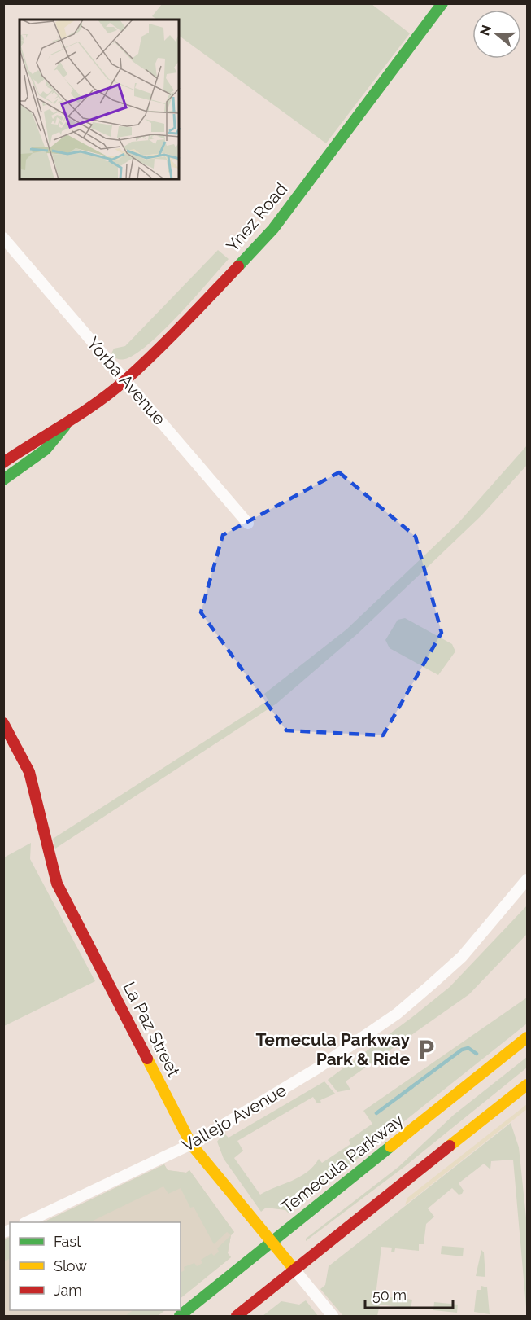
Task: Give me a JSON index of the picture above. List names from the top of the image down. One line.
{"streets":{"main road":["Ynez Road","La Paz Street","Temecula Parkway"],"street":["Yorba Avenue","Vallejo Avenue"]},"crossings":[["Ynez Road","Yorba Avenue"],["La Paz Street","Vallejo Avenue"],["La Paz Street","Temecula Parkway"]],"places":{"parking":["Temecula Parkway Park & Ride"]},"legend":["Fast","Slow","Jam"],"scale_bar":"50 m","north":"left"}
